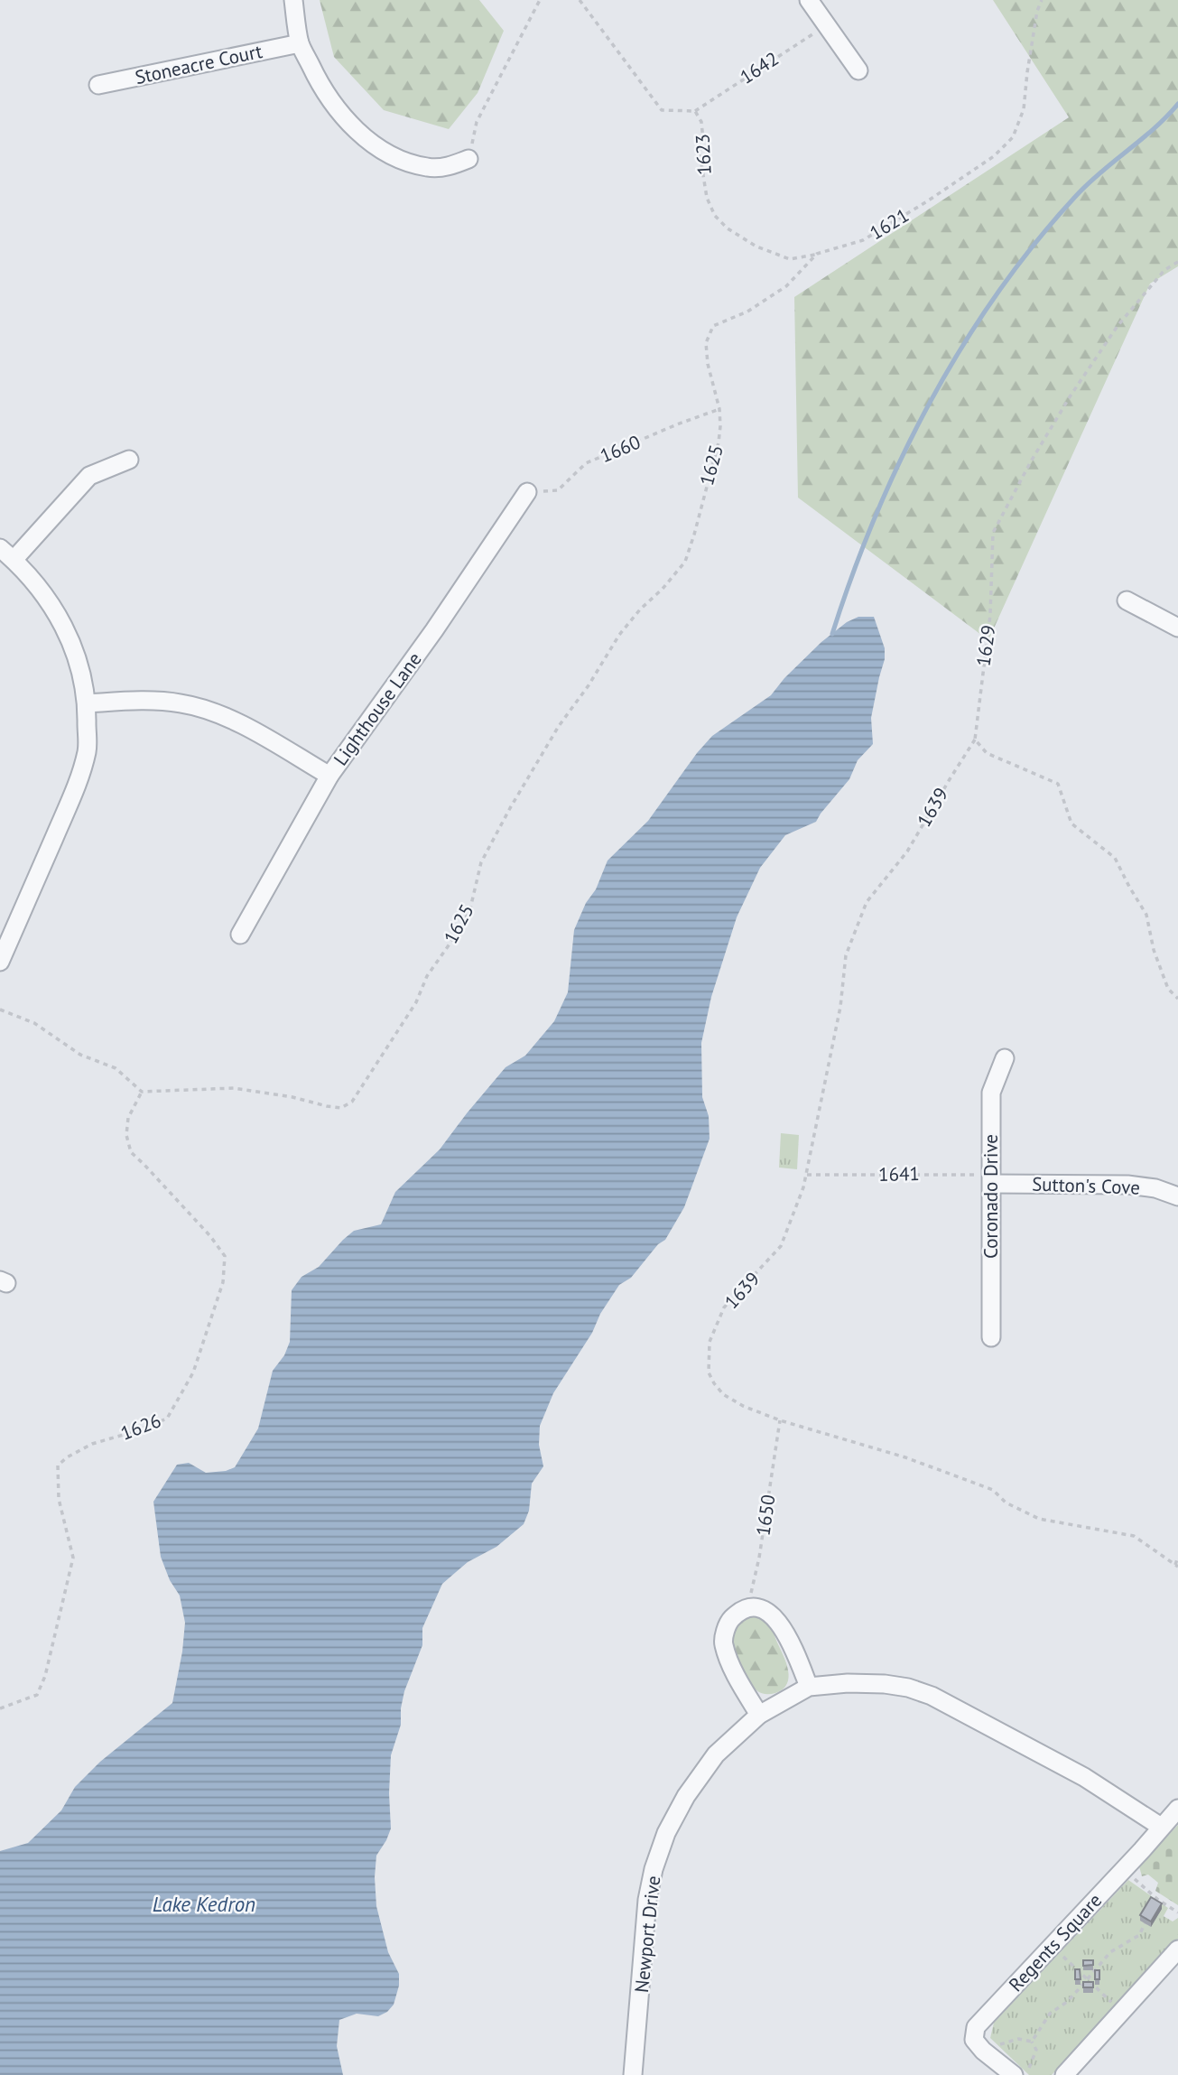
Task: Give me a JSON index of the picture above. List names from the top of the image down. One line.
{"streets":{"street":["Stoneacre Court","Lighthouse Lane","Sutton's Cove","Coronado Drive","Newport Drive","Regents Square"],"path":["1642","1623","1621","1660","1625","1629","1639","1641","1626","1650"]},"crossings":[["1642","1623"],["1623","1621"],["1660","1625"],["1660","Lighthouse Lane"],["1625","1626"],["1629","1639"],["1639","1641"],["1639","1650"],["1641","Sutton's Cove"],["1641","Coronado Drive"],["Sutton's Cove","Coronado Drive"],["Newport Drive","Regents Square"]],"water":["Lake Kedron"]}
